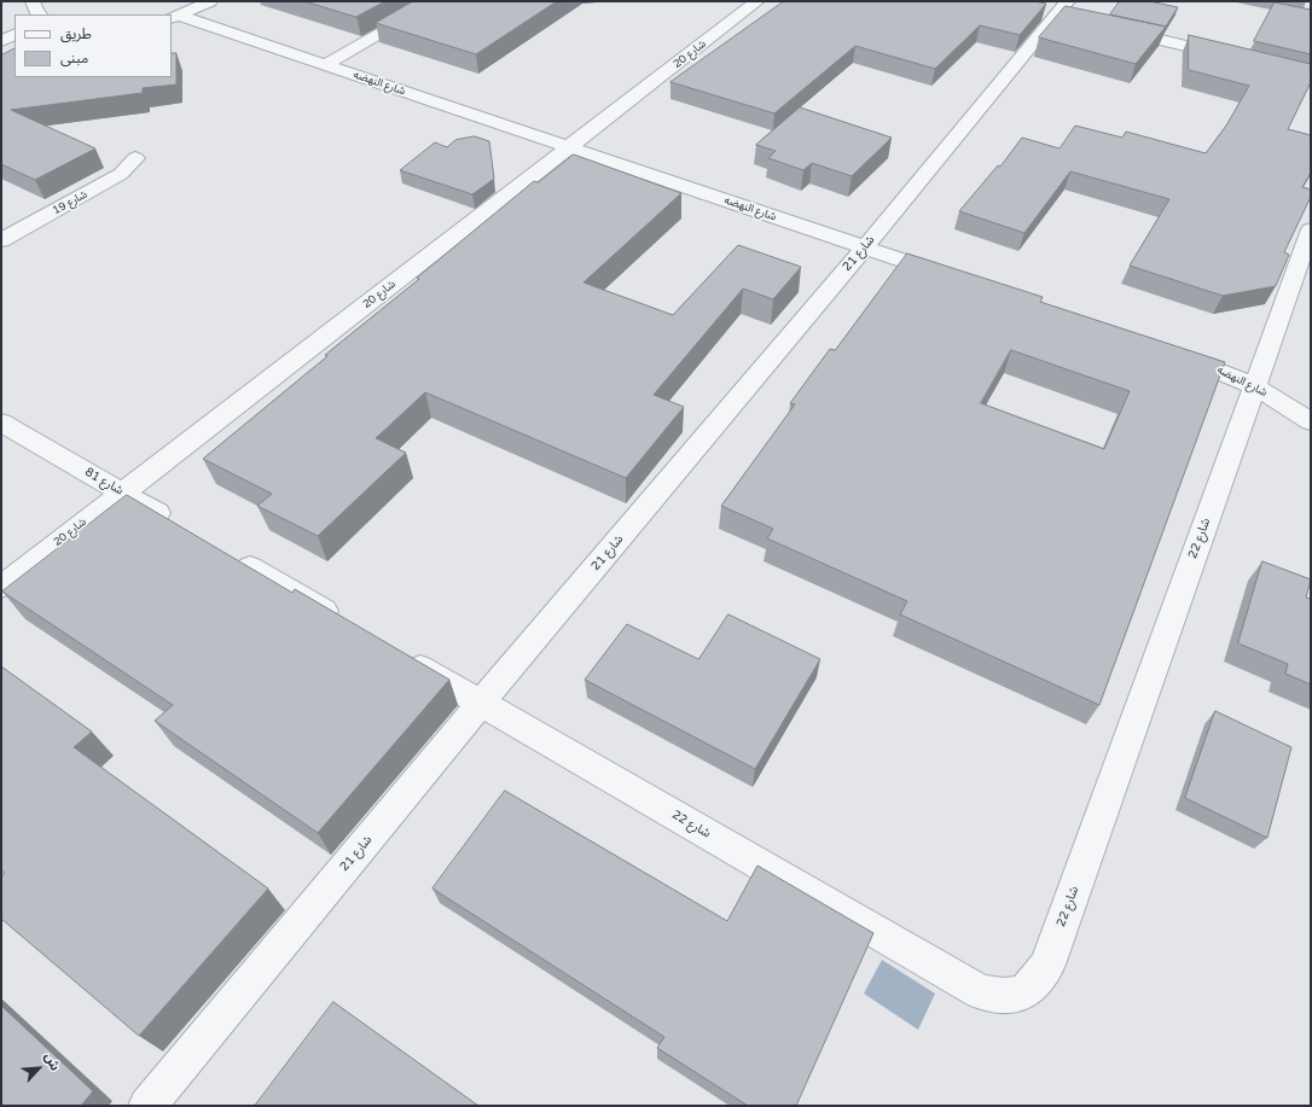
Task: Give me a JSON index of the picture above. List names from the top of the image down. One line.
{"streets":{"street":["شارع 20","شارع النهضه","شارع 19","شارع 21","شارع 81","شارع 22"]},"crossings":[["شارع 20","شارع النهضه"],["شارع 20","شارع 81"],["شارع النهضه","شارع 21"],["شارع النهضه","شارع 22"],["شارع 21","شارع 22"]],"legend":["طريق","مبنى"],"north":"top right"}
